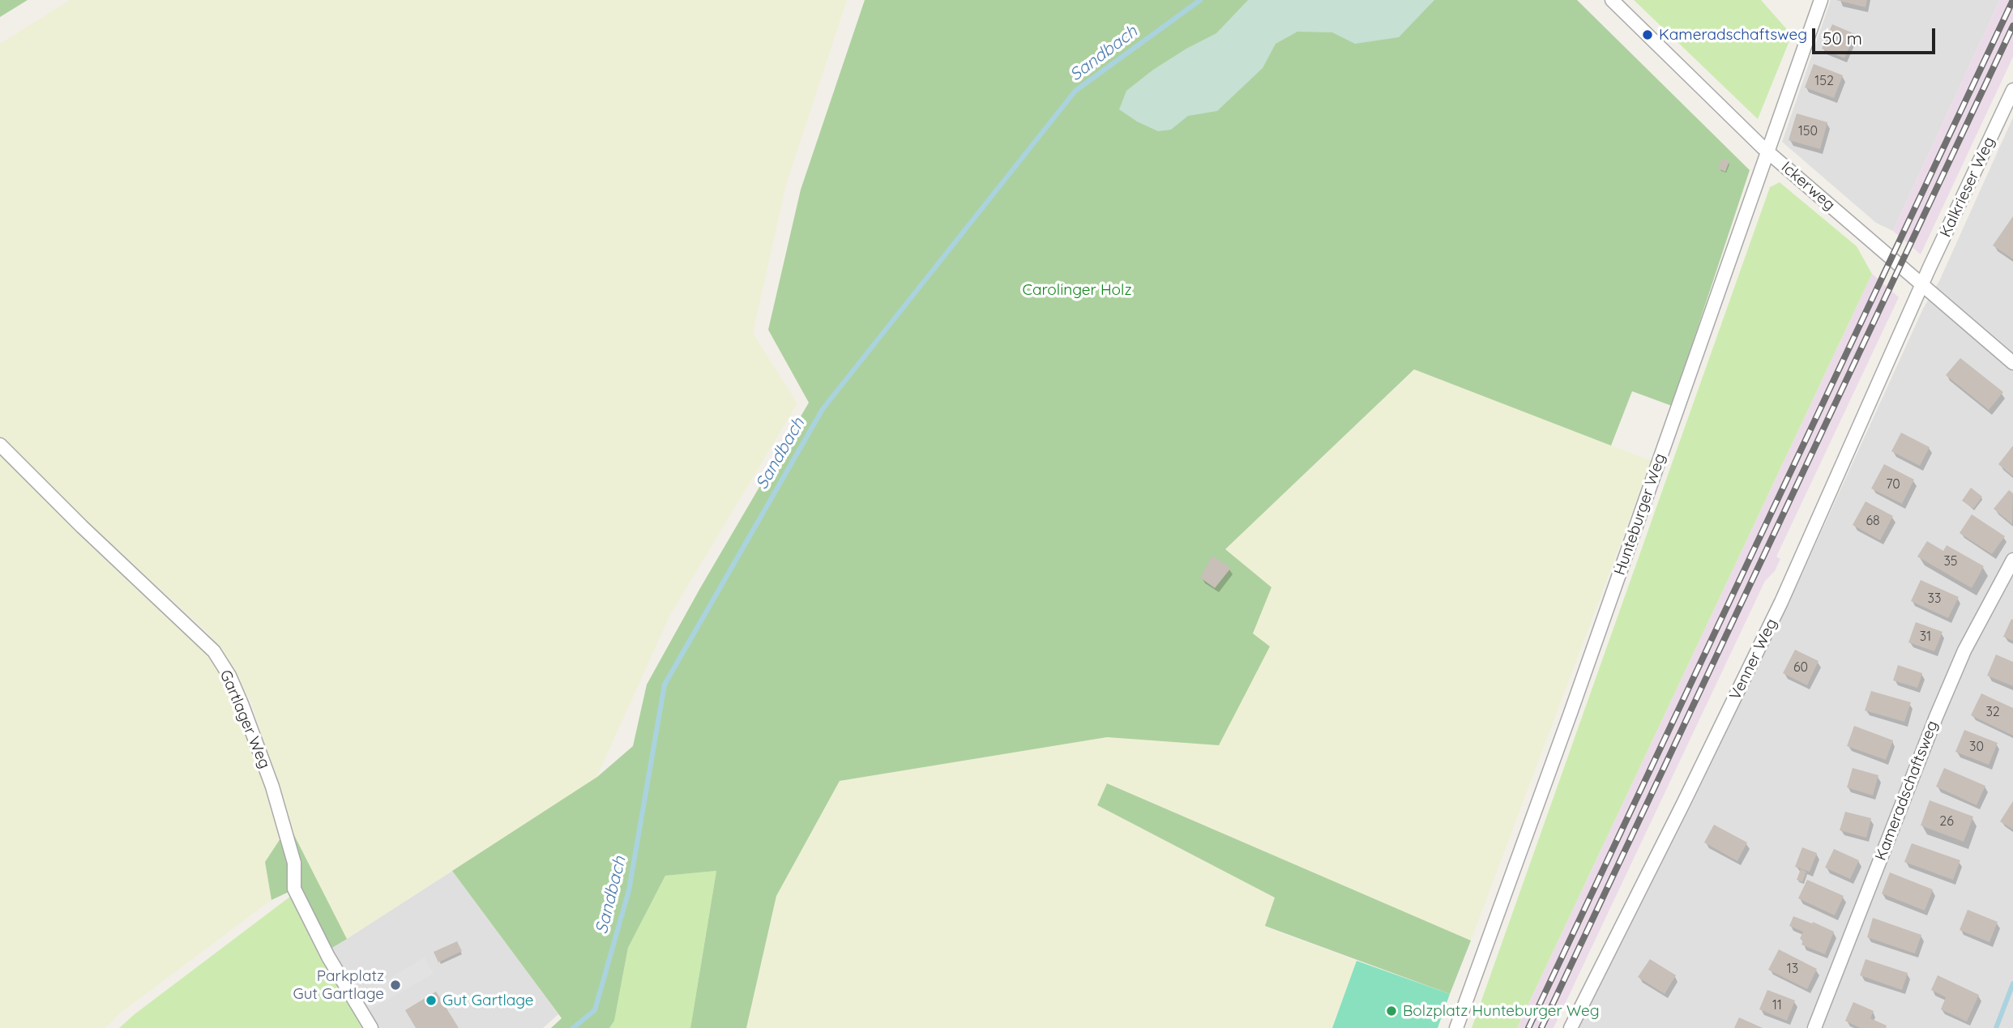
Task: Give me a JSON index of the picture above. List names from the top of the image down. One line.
{"streets":{"street":["Ickerweg","Kalkrieser Weg","Hunteburger Weg","Venner Weg","Gartlager Weg","Kameradschaftsweg"]},"crossings":[["Ickerweg","Kalkrieser Weg"],["Ickerweg","Hunteburger Weg"],["Ickerweg","Venner Weg"],["Kalkrieser Weg","Venner Weg"]],"water":["Sandbach"],"parks":["Carolinger Holz"],"places":["Kameradschaftsweg","Parkplatz Gut Gartlage","Gut Gartlage","Bolzplatz Hunteburger Weg"],"house_numbers":["152","150","70","68","35","33","31","60","32","30","26","13","11"],"scale_bar":"50 m"}
